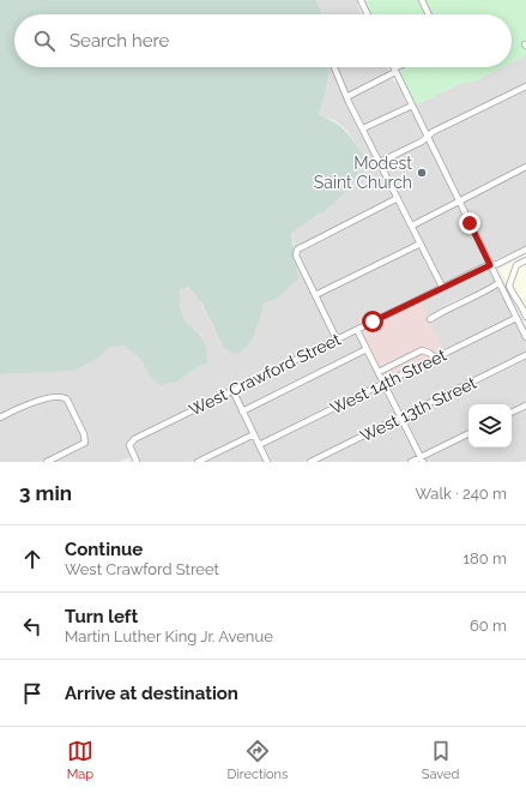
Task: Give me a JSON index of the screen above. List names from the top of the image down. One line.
{"streets":{"street":["West Crawford Street","West 14th Street","West 13th Street"]},"places":["Modest Saint Church"],"page":{"search":"Search here","heading":["3 min","Walk · 240 m"],"list":[["Continue","West Crawford Street","180 m"],["Turn left","Martin Luther King Jr. Avenue","60 m"],"Arrive at destination"],"nav":["Map","Directions","Saved"]}}
